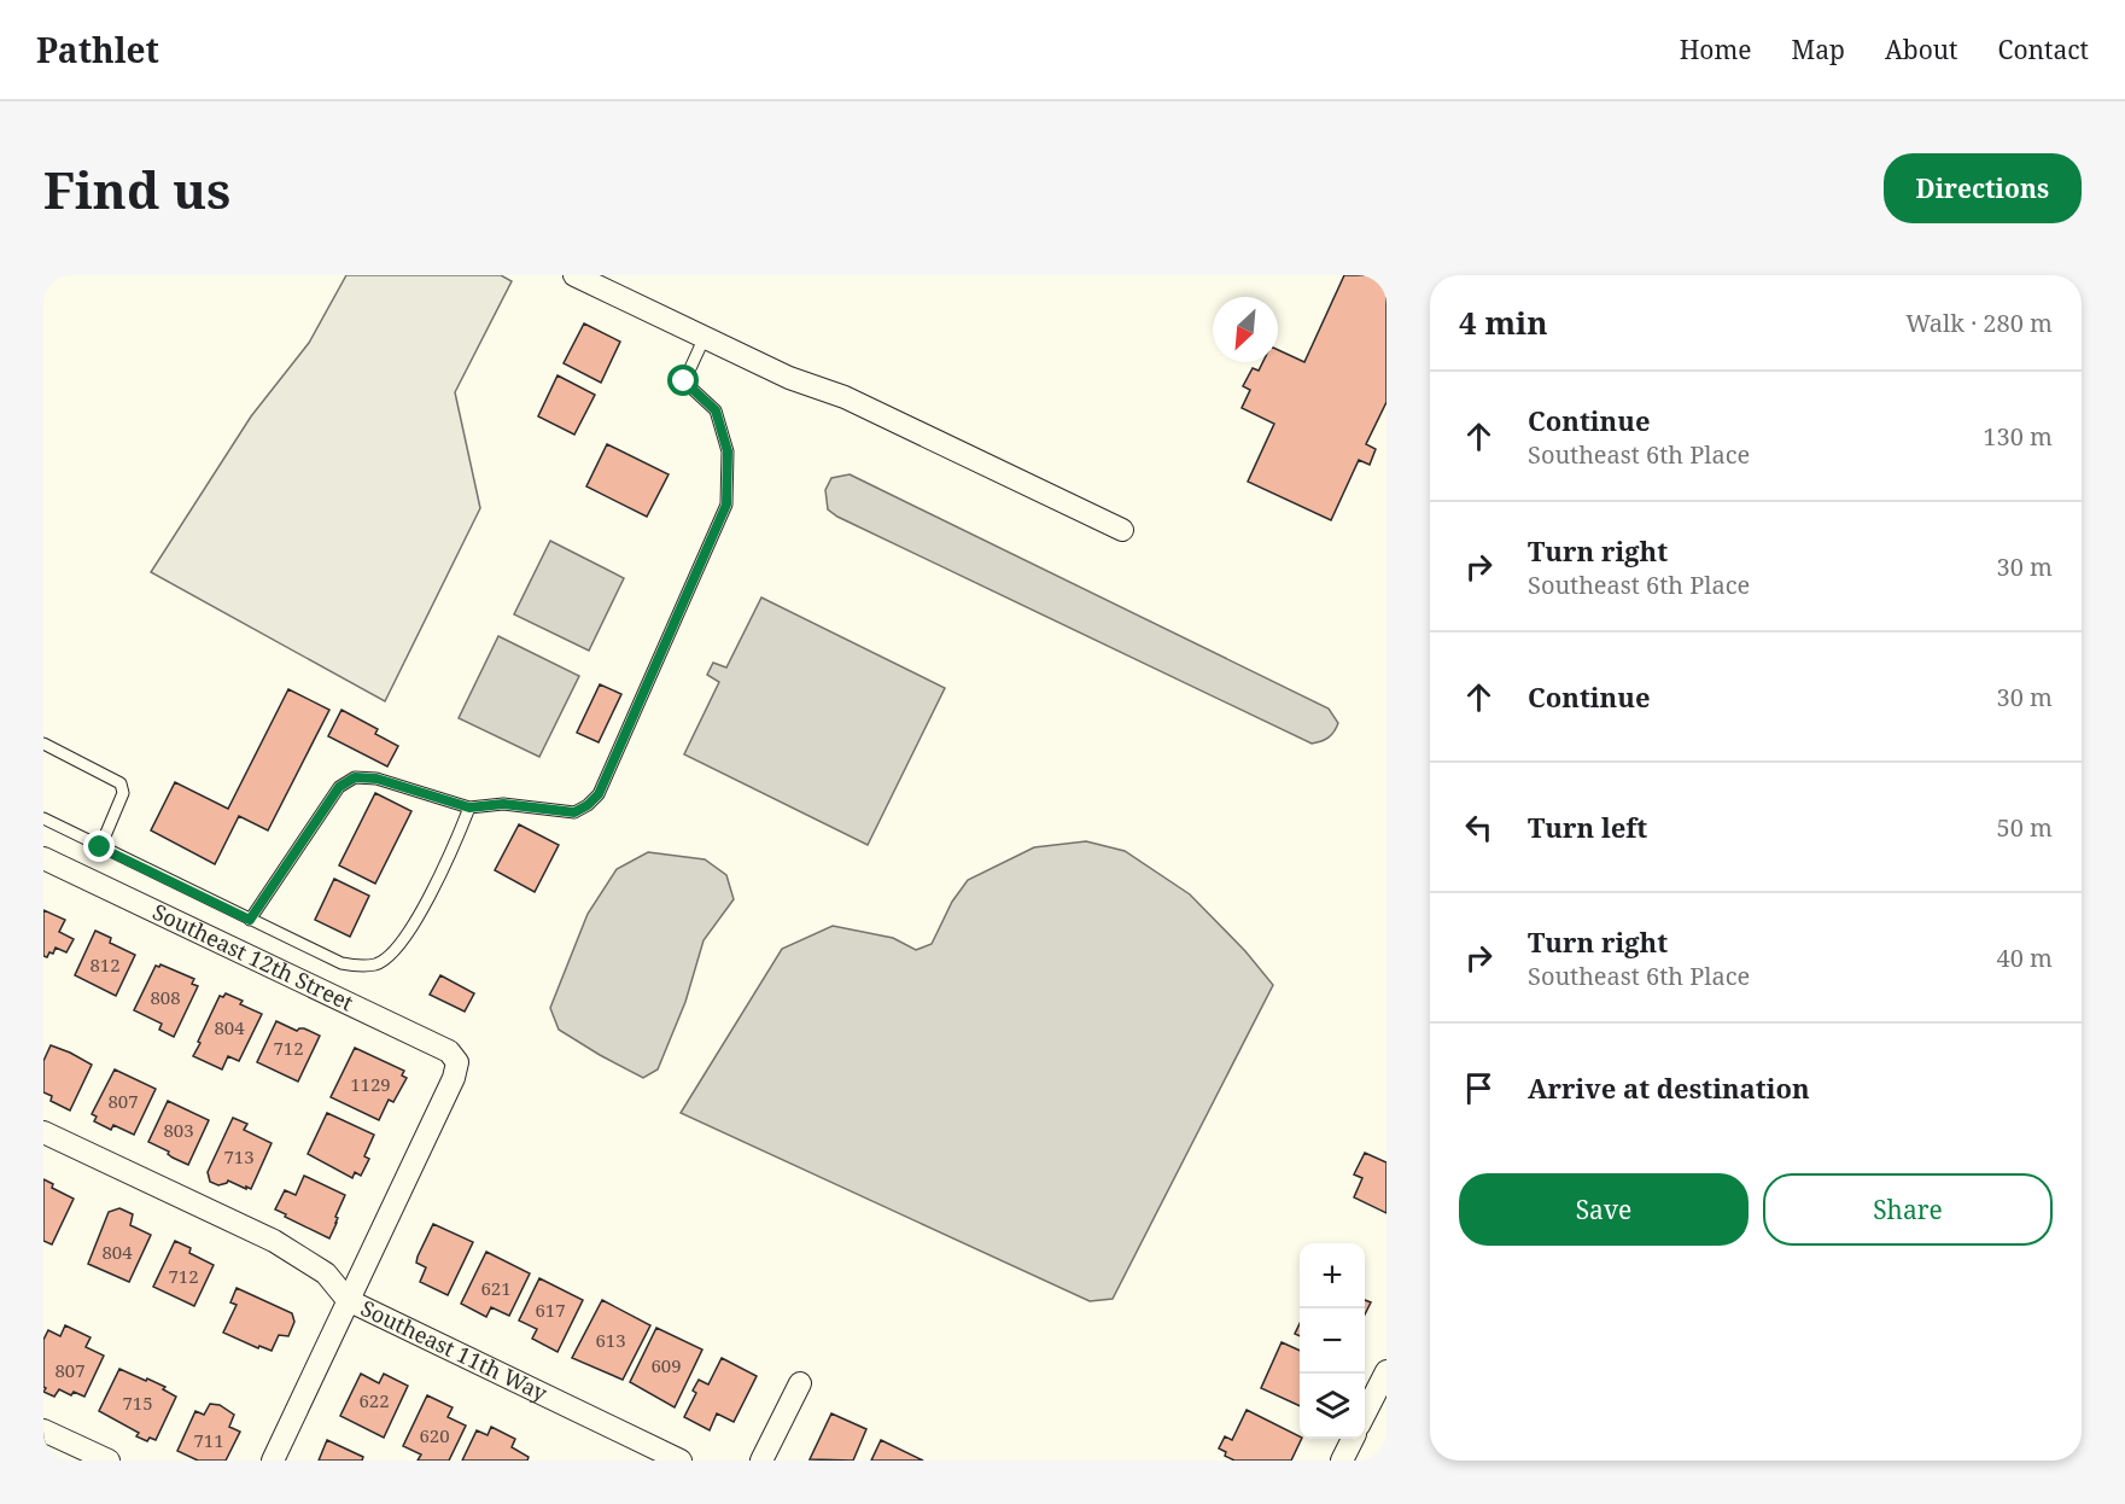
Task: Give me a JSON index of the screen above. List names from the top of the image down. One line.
{"streets":{"street":["Southeast 12th Street","Southeast 11th Way"]},"crossings":[["Southeast 12th Street","Southeast 11th Way"]],"house_numbers":["812","808","804","712","1129","807","803","713","804","712","621","617","613","609","807","622","715","620","711"],"north":"bottom left","page":{"header":"Pathlet","nav":["Home","Map","About","Contact"],"buttons":["Directions",["Save","Share"]],"title":"Find us","heading":["4 min","Walk · 280 m"],"list":[["Continue","Southeast 6th Place","130 m"],["Turn right","Southeast 6th Place","30 m"],["Continue","30 m"],["Turn left","50 m"],["Turn right","Southeast 6th Place","40 m"],"Arrive at destination"],"map_buttons":["+","−"]}}
